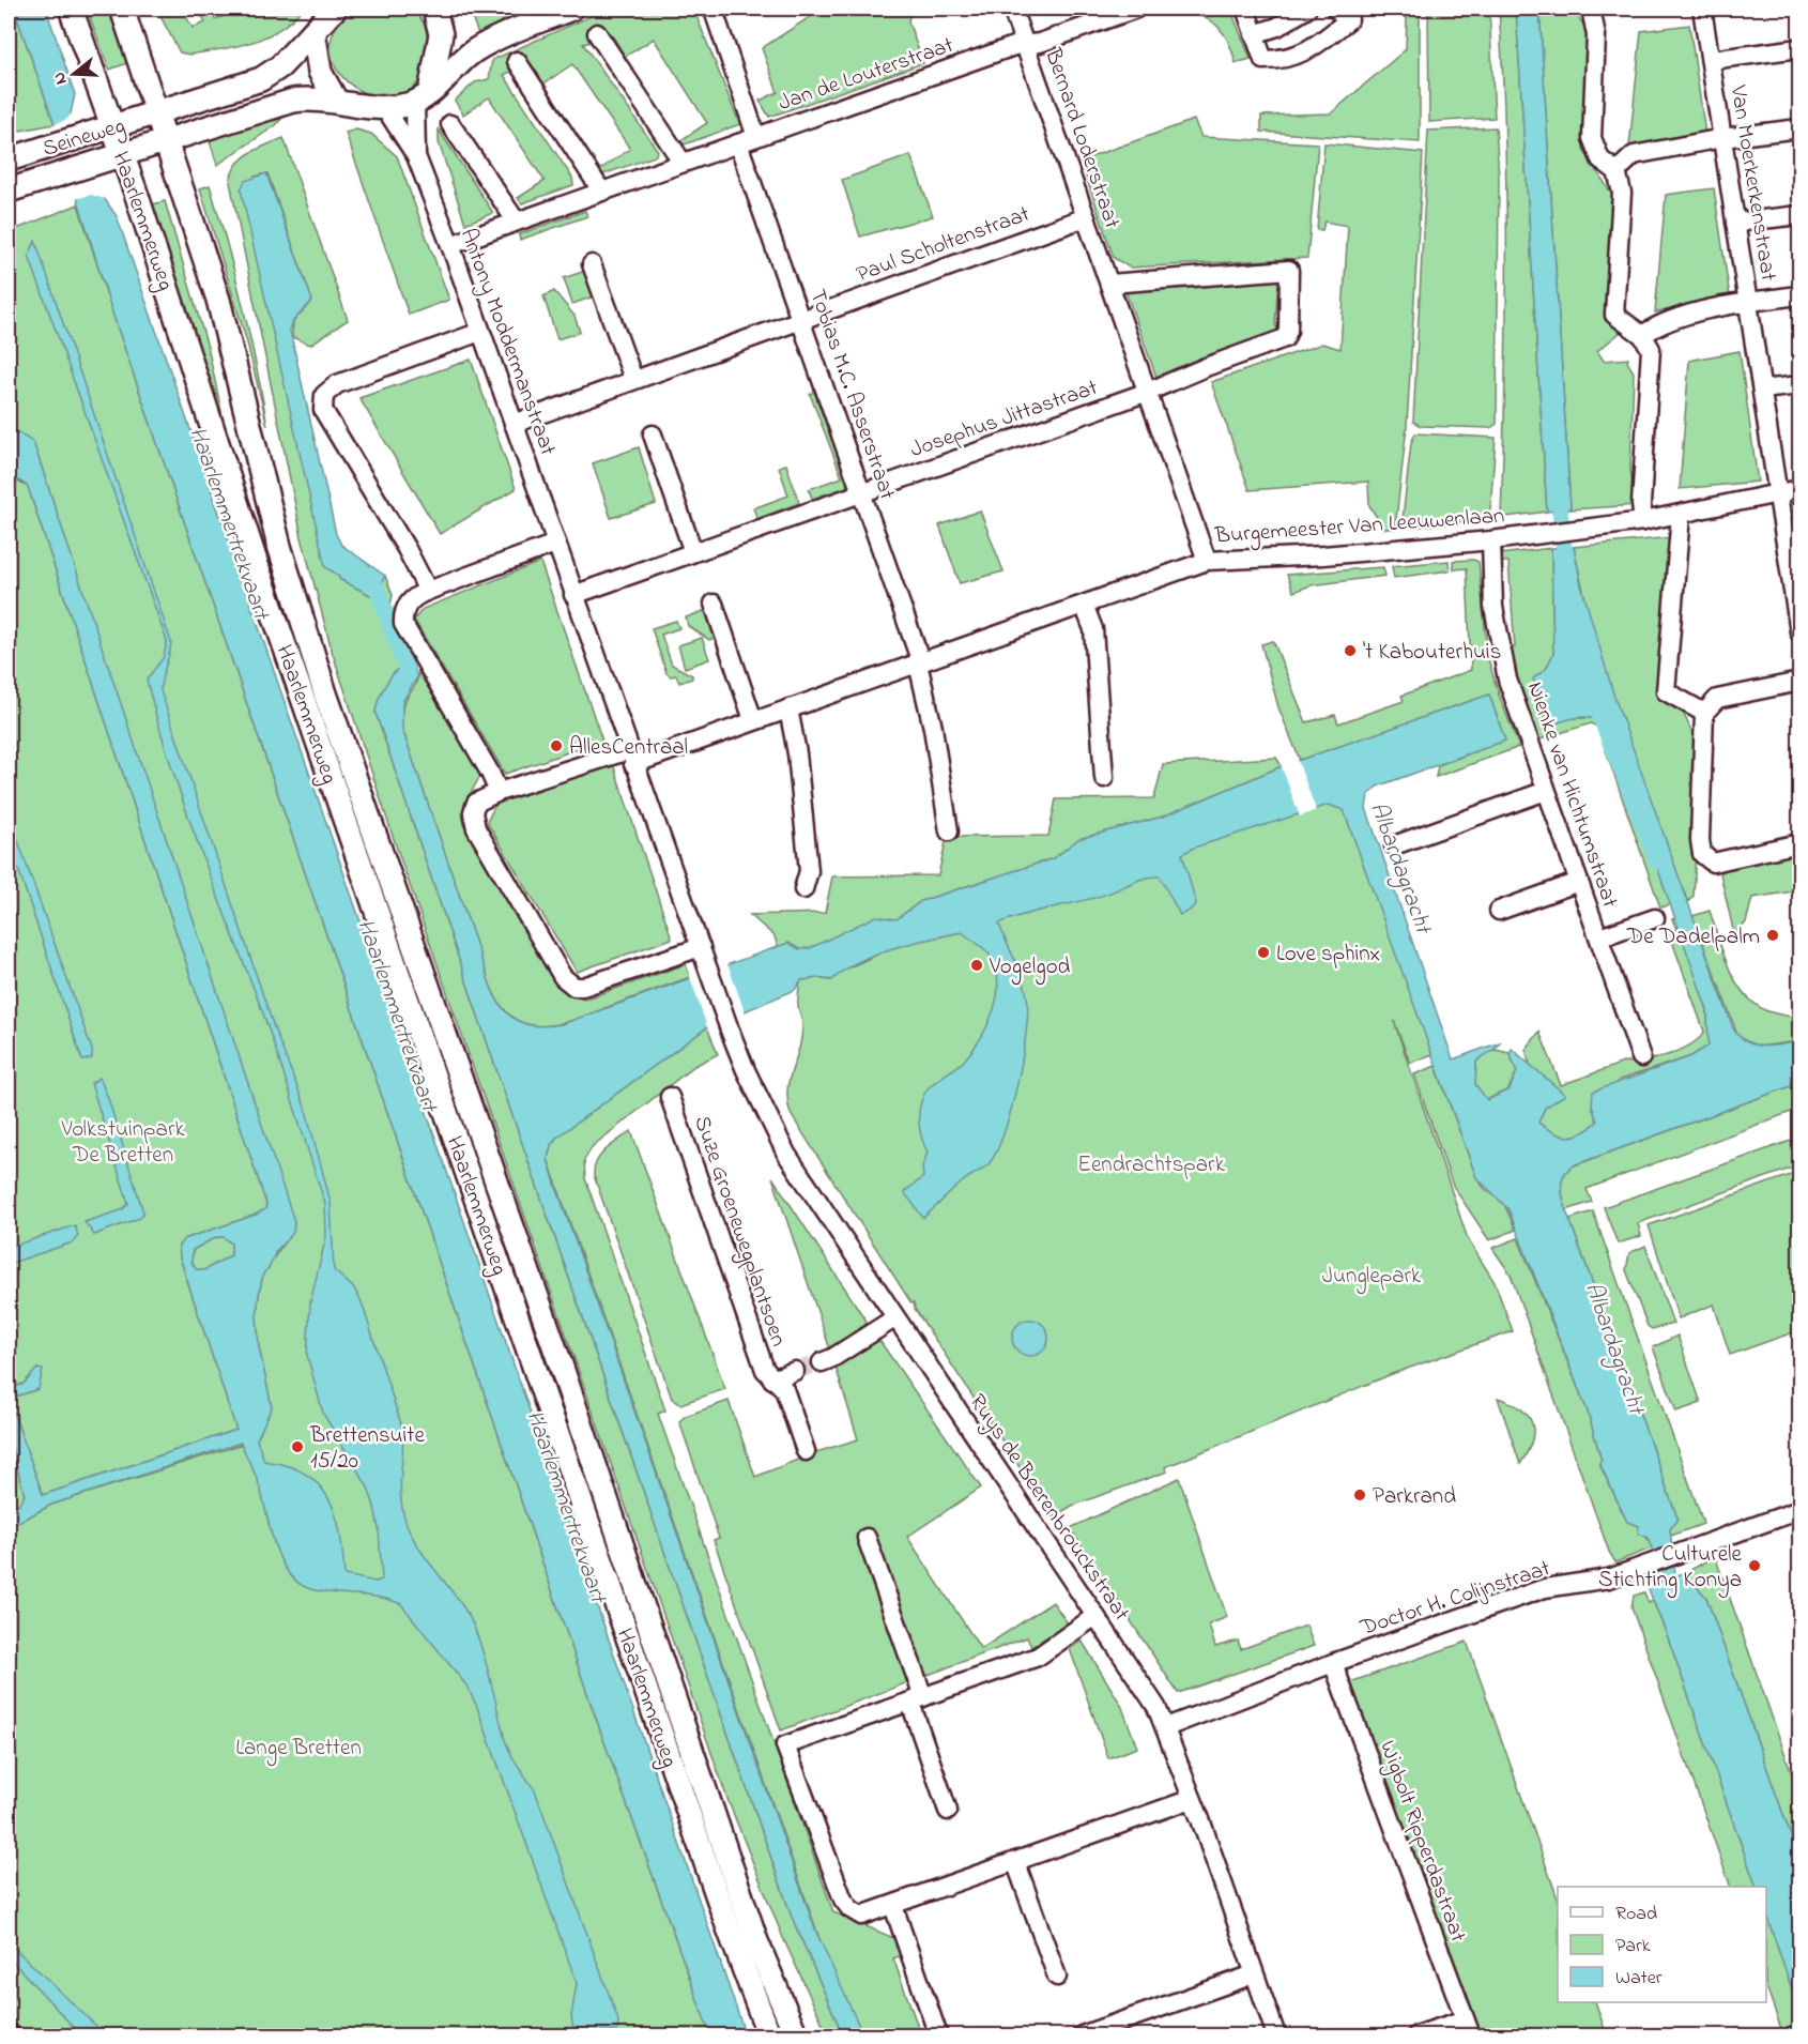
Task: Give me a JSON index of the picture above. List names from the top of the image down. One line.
{"streets":{"main road":["Seineweg","Haarlemmerweg"],"street":["Jan de Louterstraat","Bernard Loderstraat","Van Moerkerkenstraat","Paul Scholtenstraat","Antony Moddermanstraat","Tobias M.C. Asserstraat","Josephus Jittastraat","Burgemeester Van Leeuwenlaan","Nienke van Hichtumstraat","Suze Groenewegplantsoen","Ruys de Beerenbrouckstraat","Doctor H. Colijnstraat","Wigbolt Ripperdastraat"]},"crossings":[["Jan de Louterstraat","Bernard Loderstraat"],["Jan de Louterstraat","Antony Moddermanstraat"],["Jan de Louterstraat","Tobias M.C. Asserstraat"],["Seineweg","Haarlemmerweg"],["Seineweg","Antony Moddermanstraat"],["Bernard Loderstraat","Paul Scholtenstraat"],["Bernard Loderstraat","Josephus Jittastraat"],["Bernard Loderstraat","Burgemeester Van Leeuwenlaan"],["Van Moerkerkenstraat","Burgemeester Van Leeuwenlaan"],["Paul Scholtenstraat","Antony Moddermanstraat"],["Paul Scholtenstraat","Tobias M.C. Asserstraat"],["Antony Moddermanstraat","Josephus Jittastraat"],["Antony Moddermanstraat","Burgemeester Van Leeuwenlaan"],["Antony Moddermanstraat","Ruys de Beerenbrouckstraat"],["Tobias M.C. Asserstraat","Josephus Jittastraat"],["Tobias M.C. Asserstraat","Burgemeester Van Leeuwenlaan"],["Burgemeester Van Leeuwenlaan","Nienke van Hichtumstraat"],["Ruys de Beerenbrouckstraat","Doctor H. Colijnstraat"],["Doctor H. Colijnstraat","Wigbolt Ripperdastraat"]],"water":["Haarlemmertrekvaart","Albardagracht"],"parks":["Volkstuinpark De Bretten","Eendrachtspark","Junglepark","Lange Bretten"],"places":["'t Kabouterhuis","AllesCentraal","De Dadelpalm","Love sphinx","Vogelgod","Brettensuite 15/20","Parkrand","Culturele Stichting Konya"],"legend":["Road","Park","Water"],"north":"left"}
